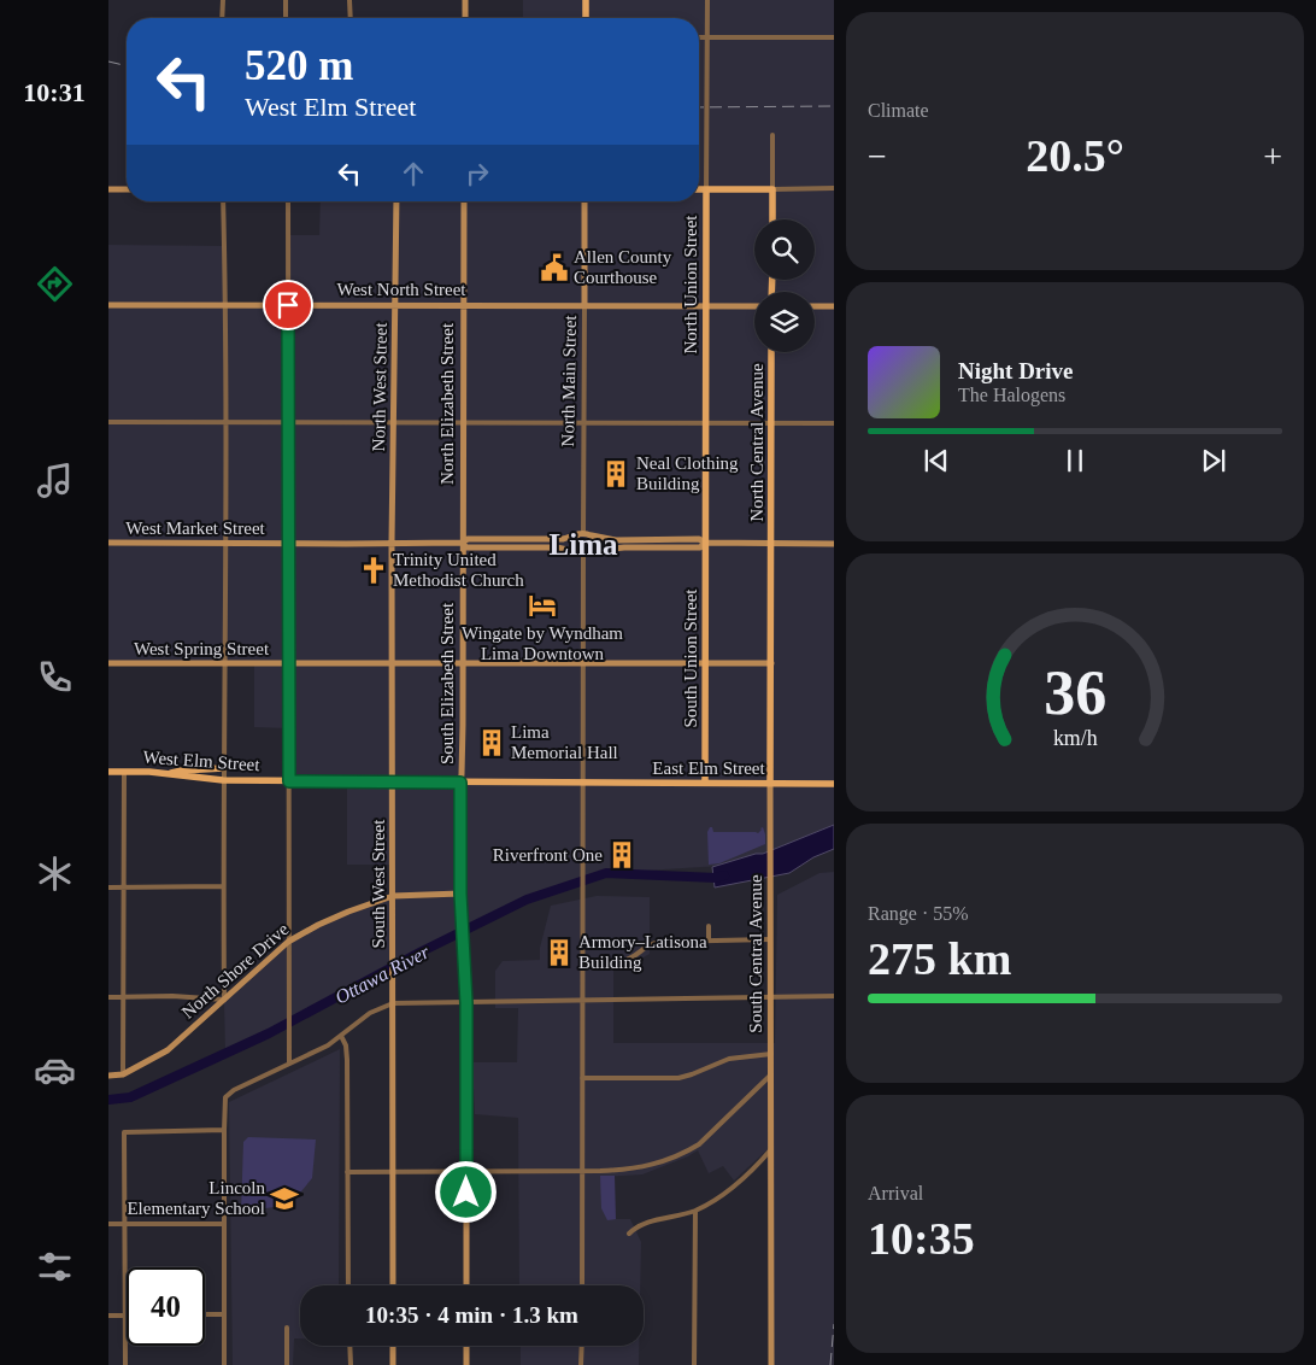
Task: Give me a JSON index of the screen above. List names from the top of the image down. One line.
{"streets":{"main road":["North Union Street","North Central Avenue","South Union Street","West Elm Street","East Elm Street","South Central Avenue"],"street":["West North Street","North Main Street","North West Street","North Elizabeth Street","West Market Street","West Spring Street","South Elizabeth Street","South West Street","North Shore Drive"]},"crossings":[["North Union Street","West North Street"],["North Union Street","South Union Street"],["West North Street","North Main Street"],["West North Street","North West Street"],["West North Street","North Elizabeth Street"],["North Main Street","West Market Street"],["North West Street","West Market Street"],["North West Street","South West Street"],["North Elizabeth Street","West Market Street"],["North Elizabeth Street","South Elizabeth Street"],["North Central Avenue","South Central Avenue"],["West Market Street","South Union Street"],["West Market Street","South Elizabeth Street"],["West Market Street","South West Street"],["West Spring Street","South Union Street"],["West Spring Street","South Elizabeth Street"],["West Spring Street","South West Street"],["West Spring Street","South Central Avenue"],["South Union Street","East Elm Street"],["South Elizabeth Street","West Elm Street"],["South Elizabeth Street","North Shore Drive"],["West Elm Street","East Elm Street"],["West Elm Street","South West Street"],["East Elm Street","South Central Avenue"],["South West Street","North Shore Drive"]],"districts":["Lima"],"water":["Ottawa River"],"places":{"public building":["Allen County Courthouse"],"building":["Neal Clothing Building","Lima Memorial Hall","Riverfront One","Armory–Latisona Building"],"church":["Trinity United Methodist Church"],"hotel":["Wingate by Wyndham Lima Downtown"],"school or university":["Lincoln Elementary School"]},"page":{"tabs":"10:31","tile":["Climate",["Range · 55%","275 km"],["Arrival","10:35"]],"turn":["520 m","West Elm Street"],"heat":["−","20.5°","+"],"song":["Night Drive","The Halogens"],"limit":"40","trip":"10:35 · 4 min · 1.3 km","gauge":["36","km/h"]}}
